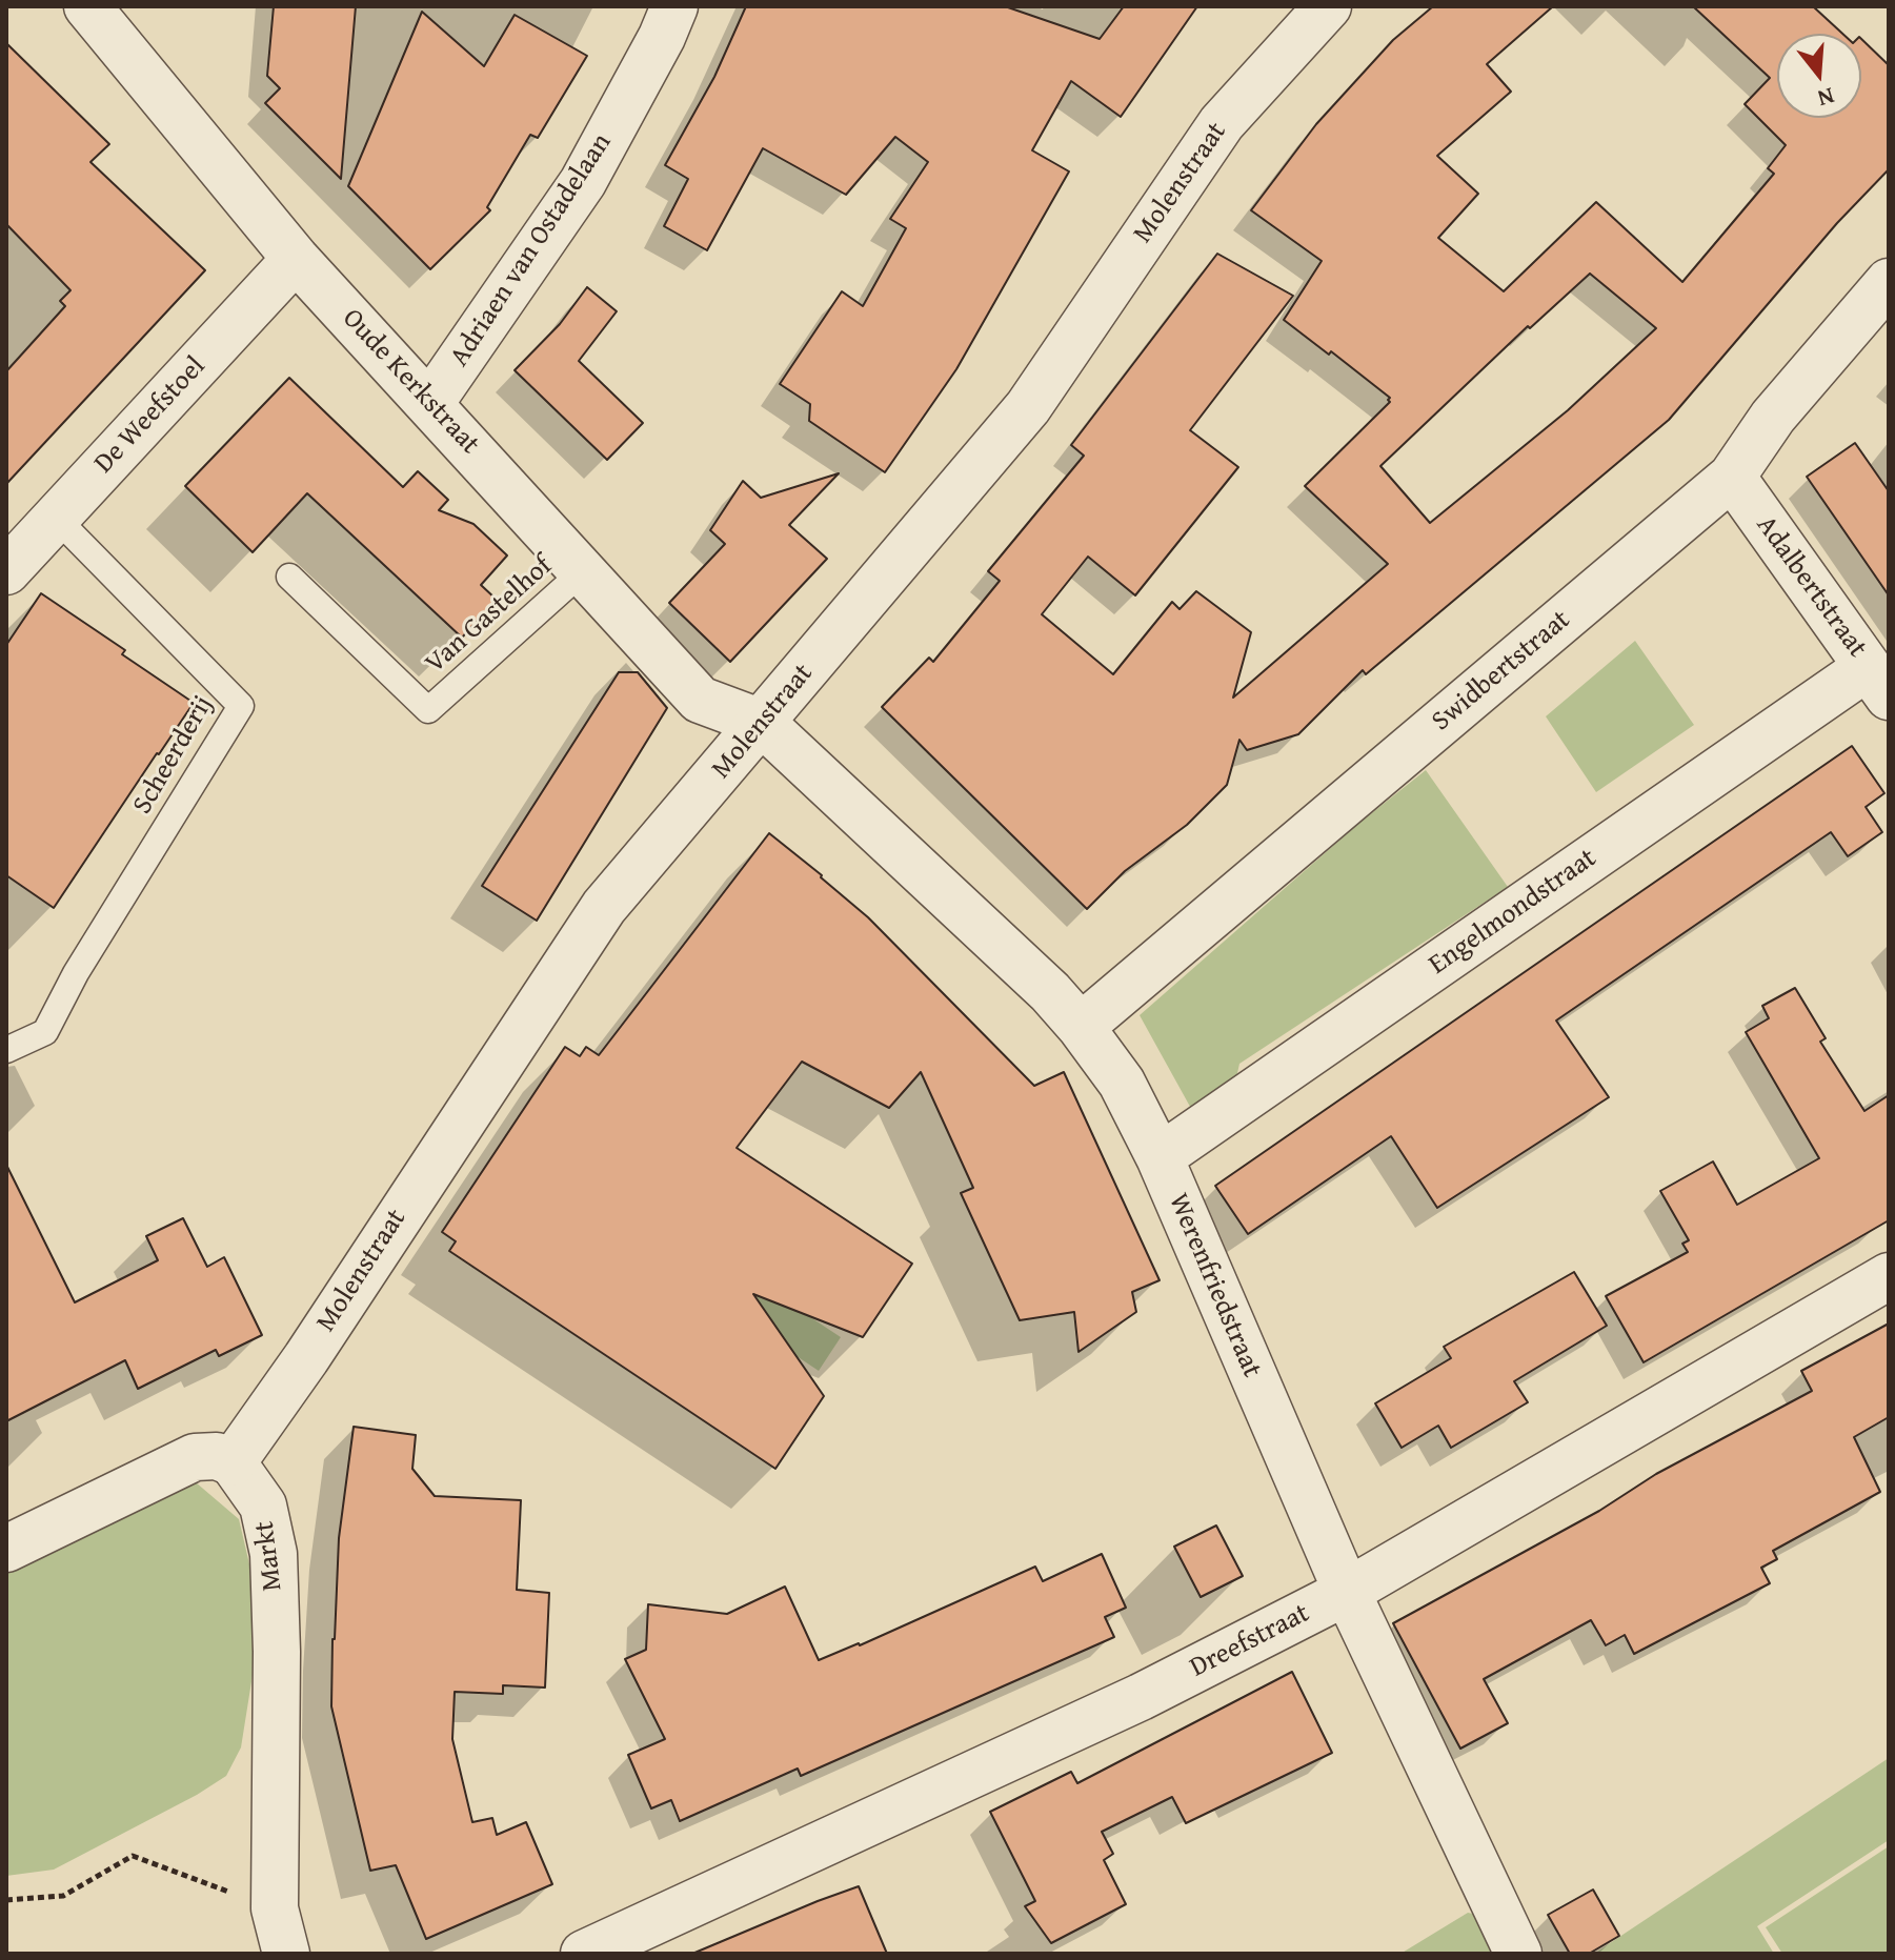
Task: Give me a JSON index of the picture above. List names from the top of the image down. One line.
{"streets":{"street":["Molenstraat","Adriaen van Ostadelaan","Oude Kerkstraat","De Weefstoel","Adalbertstraat","Swidbertstraat","Engelmondstraat","Werenfriedstraat","Markt","Dreefstraat"],"lane":["Van Gastelhof","Scheerderij"]},"crossings":[["Molenstraat","Oude Kerkstraat"],["Molenstraat","Werenfriedstraat"],["Molenstraat","Markt"],["Adriaen van Ostadelaan","Oude Kerkstraat"],["Oude Kerkstraat","De Weefstoel"],["Oude Kerkstraat","Van Gastelhof"],["Oude Kerkstraat","Werenfriedstraat"],["De Weefstoel","Scheerderij"],["Adalbertstraat","Swidbertstraat"],["Adalbertstraat","Engelmondstraat"],["Swidbertstraat","Werenfriedstraat"],["Engelmondstraat","Werenfriedstraat"],["Werenfriedstraat","Dreefstraat"]],"north":"bottom"}
